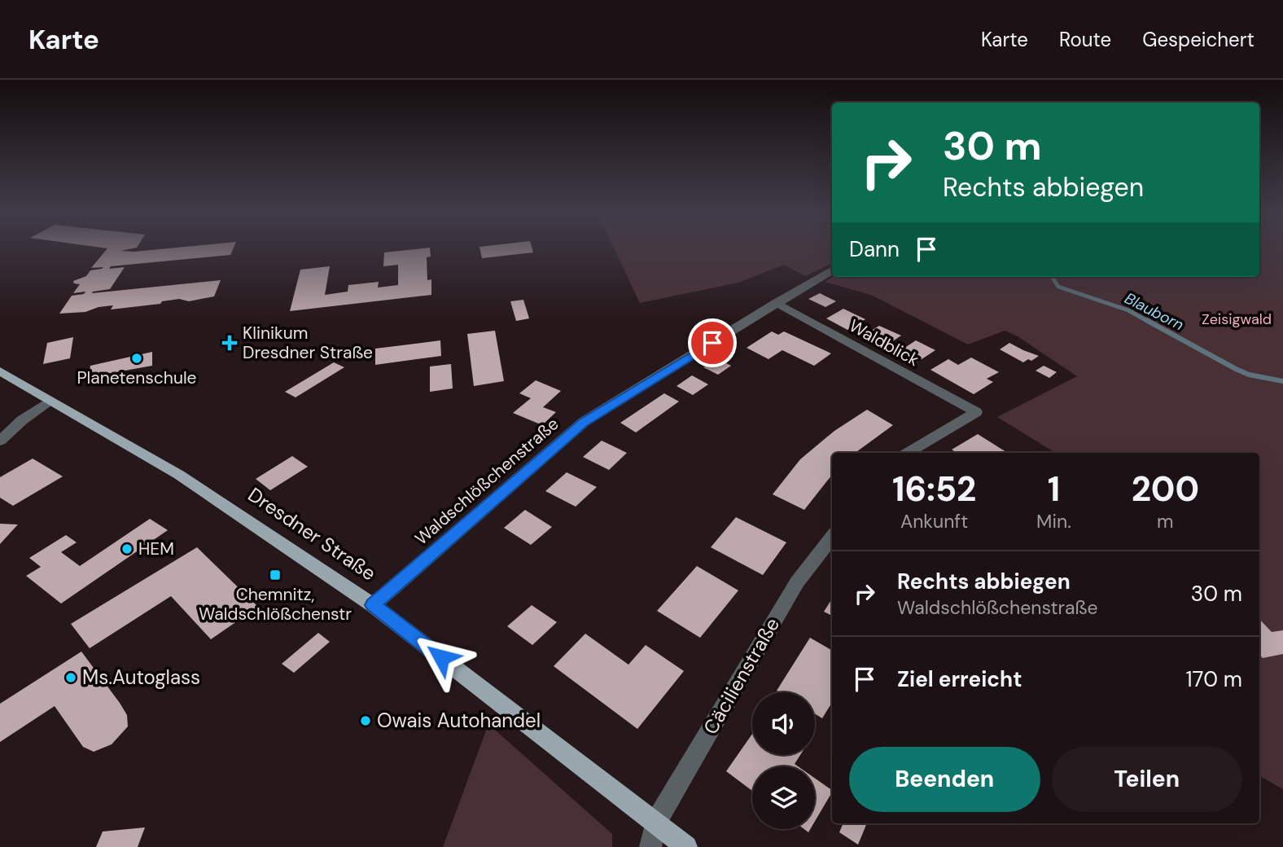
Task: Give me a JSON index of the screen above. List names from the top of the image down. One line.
{"streets":{"main road":["Dresdner Straße"],"street":["Waldblick","Waldschlößchenstraße","Cäcilienstraße"]},"crossings":[["Waldblick","Waldschlößchenstraße"],["Waldschlößchenstraße","Dresdner Straße"],["Dresdner Straße","Cäcilienstraße"]],"water":["Blauborn"],"parks":["Zeisigwald"],"places":{"health":["Klinikum Dresdner Straße"],"other":["Planetenschule","HEM","Ms.Autoglass","Owais Autohandel"],"transit":["Chemnitz, Waldschlößchenstr"]},"page":{"header":"Karte","nav":["Karte","Route","Gespeichert"],"turn":["30 m","Rechts abbiegen"],"then":"Dann","eta":["16:52","Ankunft","1","Min.","200","m"],"list":[{"name":"Rechts abbiegen","note":"Waldschlößchenstraße","value":"30 m"},{"name":"Ziel erreicht","value":"170 m"}],"buttons":["Beenden","Teilen"]}}
